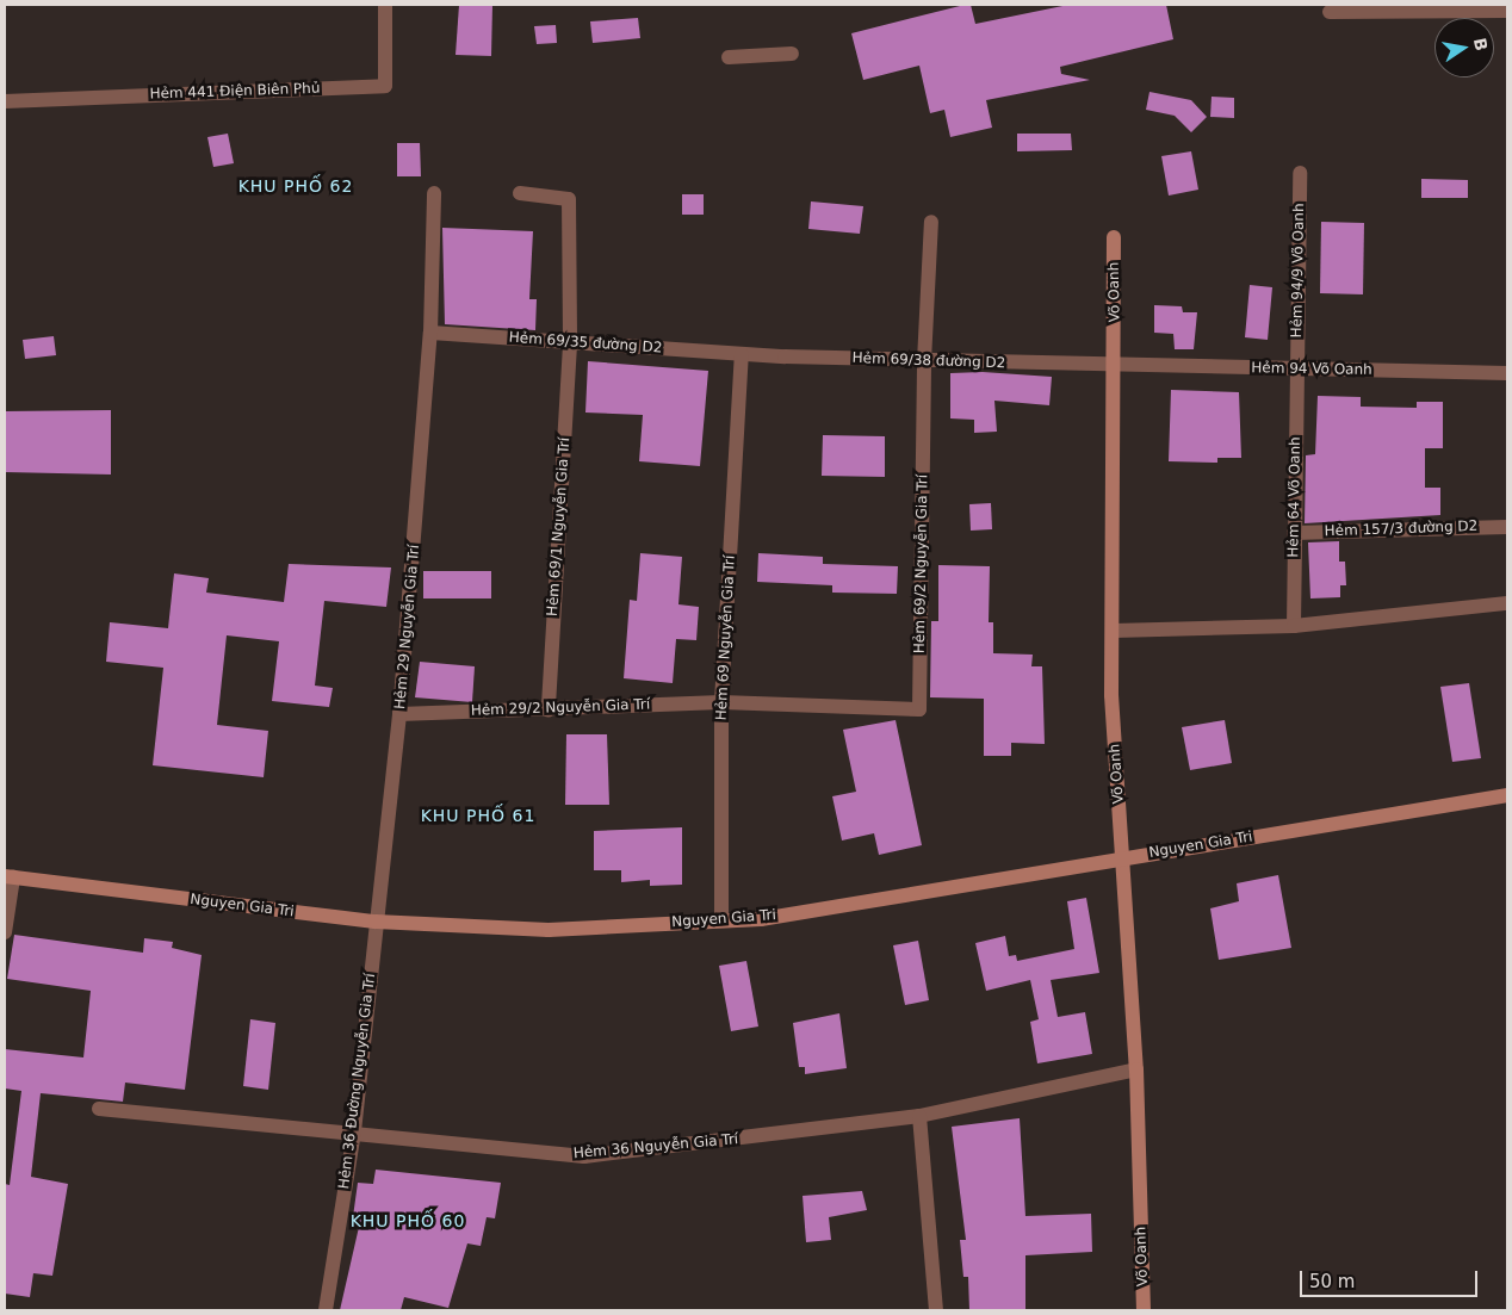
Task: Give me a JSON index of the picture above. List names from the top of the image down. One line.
{"streets":{"street":["Hẻm 441 Điện Biên Phủ","Hẻm 94/9 Võ Oanh","Võ Oanh","Hẻm 69/35 đường D2","Hẻm 69/38 đường D2","Hẻm 94 Võ Oanh","Hẻm 64 Võ Oanh","Hẻm 69/1 Nguyễn Gia Trí","Hẻm 157/3 đường D2","Hẻm 69/2 Nguyễn Gia Trí","Hẻm 29 Nguyễn Gia Trí","Hẻm 69 Nguyễn Gia Trí","Hẻm 29/2 Nguyễn Gia Trí","Nguyen Gia Tri","Hẻm 36 Đường Nguyễn Gia Trí","Hẻm 36 Nguyễn Gia Trí"]},"crossings":[["Hẻm 94/9 Võ Oanh","Hẻm 94 Võ Oanh"],["Hẻm 94/9 Võ Oanh","Hẻm 64 Võ Oanh"],["Võ Oanh","Hẻm 69/38 đường D2"],["Võ Oanh","Hẻm 94 Võ Oanh"],["Võ Oanh","Nguyen Gia Tri"],["Võ Oanh","Hẻm 36 Nguyễn Gia Trí"],["Hẻm 69/35 đường D2","Hẻm 69/38 đường D2"],["Hẻm 69/35 đường D2","Hẻm 69/1 Nguyễn Gia Trí"],["Hẻm 69/35 đường D2","Hẻm 29 Nguyễn Gia Trí"],["Hẻm 69/35 đường D2","Hẻm 69 Nguyễn Gia Trí"],["Hẻm 69/38 đường D2","Hẻm 94 Võ Oanh"],["Hẻm 69/38 đường D2","Hẻm 69/2 Nguyễn Gia Trí"],["Hẻm 69/38 đường D2","Hẻm 69 Nguyễn Gia Trí"],["Hẻm 94 Võ Oanh","Hẻm 64 Võ Oanh"],["Hẻm 64 Võ Oanh","Hẻm 157/3 đường D2"],["Hẻm 69/1 Nguyễn Gia Trí","Hẻm 29/2 Nguyễn Gia Trí"],["Hẻm 69/2 Nguyễn Gia Trí","Hẻm 69 Nguyễn Gia Trí"],["Hẻm 69/2 Nguyễn Gia Trí","Hẻm 29/2 Nguyễn Gia Trí"],["Hẻm 29 Nguyễn Gia Trí","Hẻm 29/2 Nguyễn Gia Trí"],["Hẻm 29 Nguyễn Gia Trí","Nguyen Gia Tri"],["Hẻm 29 Nguyễn Gia Trí","Hẻm 36 Đường Nguyễn Gia Trí"],["Hẻm 69 Nguyễn Gia Trí","Hẻm 29/2 Nguyễn Gia Trí"],["Hẻm 69 Nguyễn Gia Trí","Nguyen Gia Tri"],["Nguyen Gia Tri","Hẻm 36 Đường Nguyễn Gia Trí"],["Hẻm 36 Đường Nguyễn Gia Trí","Hẻm 36 Nguyễn Gia Trí"]],"districts":["KHU PHỐ 62","KHU PHỐ 61","KHU PHỐ 60"],"scale_bar":"50 m","north":"right"}
